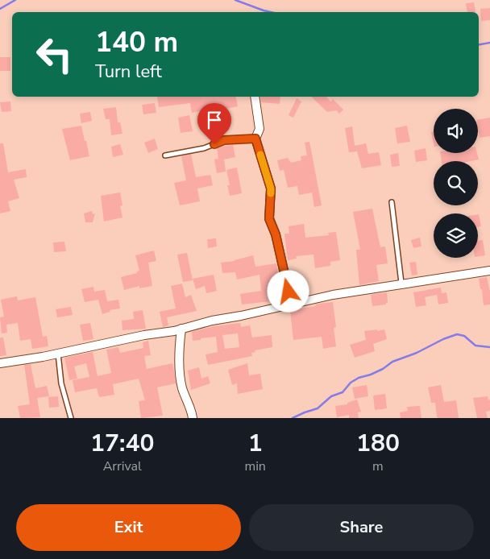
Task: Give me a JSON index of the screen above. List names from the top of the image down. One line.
{"page":{"turn":["140 m","Turn left"],"eta":["17:40","Arrival","1","min","180","m"],"buttons":["Exit","Share"]}}
